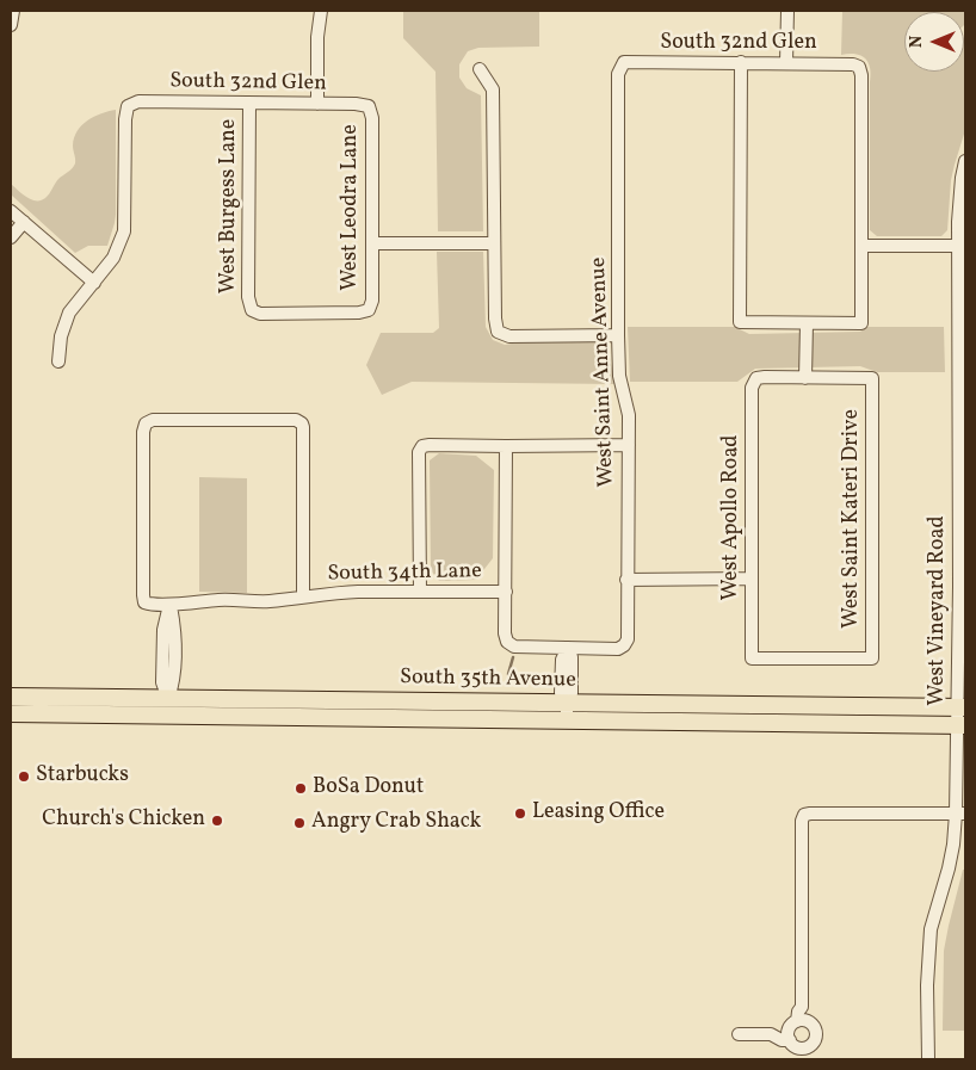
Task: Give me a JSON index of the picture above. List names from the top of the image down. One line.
{"streets":{"main road":["South 35th Avenue"],"street":["South 32nd Glen","West Burgess Lane","West Leodra Lane","West Saint Anne Avenue","West Apollo Road","West Saint Kateri Drive","South 34th Lane","West Vineyard Road"]},"crossings":[["South 32nd Glen","West Burgess Lane"],["South 32nd Glen","West Leodra Lane"],["South 32nd Glen","West Saint Anne Avenue"],["West Burgess Lane","West Leodra Lane"],["West Apollo Road","West Saint Kateri Drive"],["West Vineyard Road","South 35th Avenue"]],"places":["Starbucks","BoSa Donut","Leasing Office","Church's Chicken","Angry Crab Shack"],"north":"left"}
